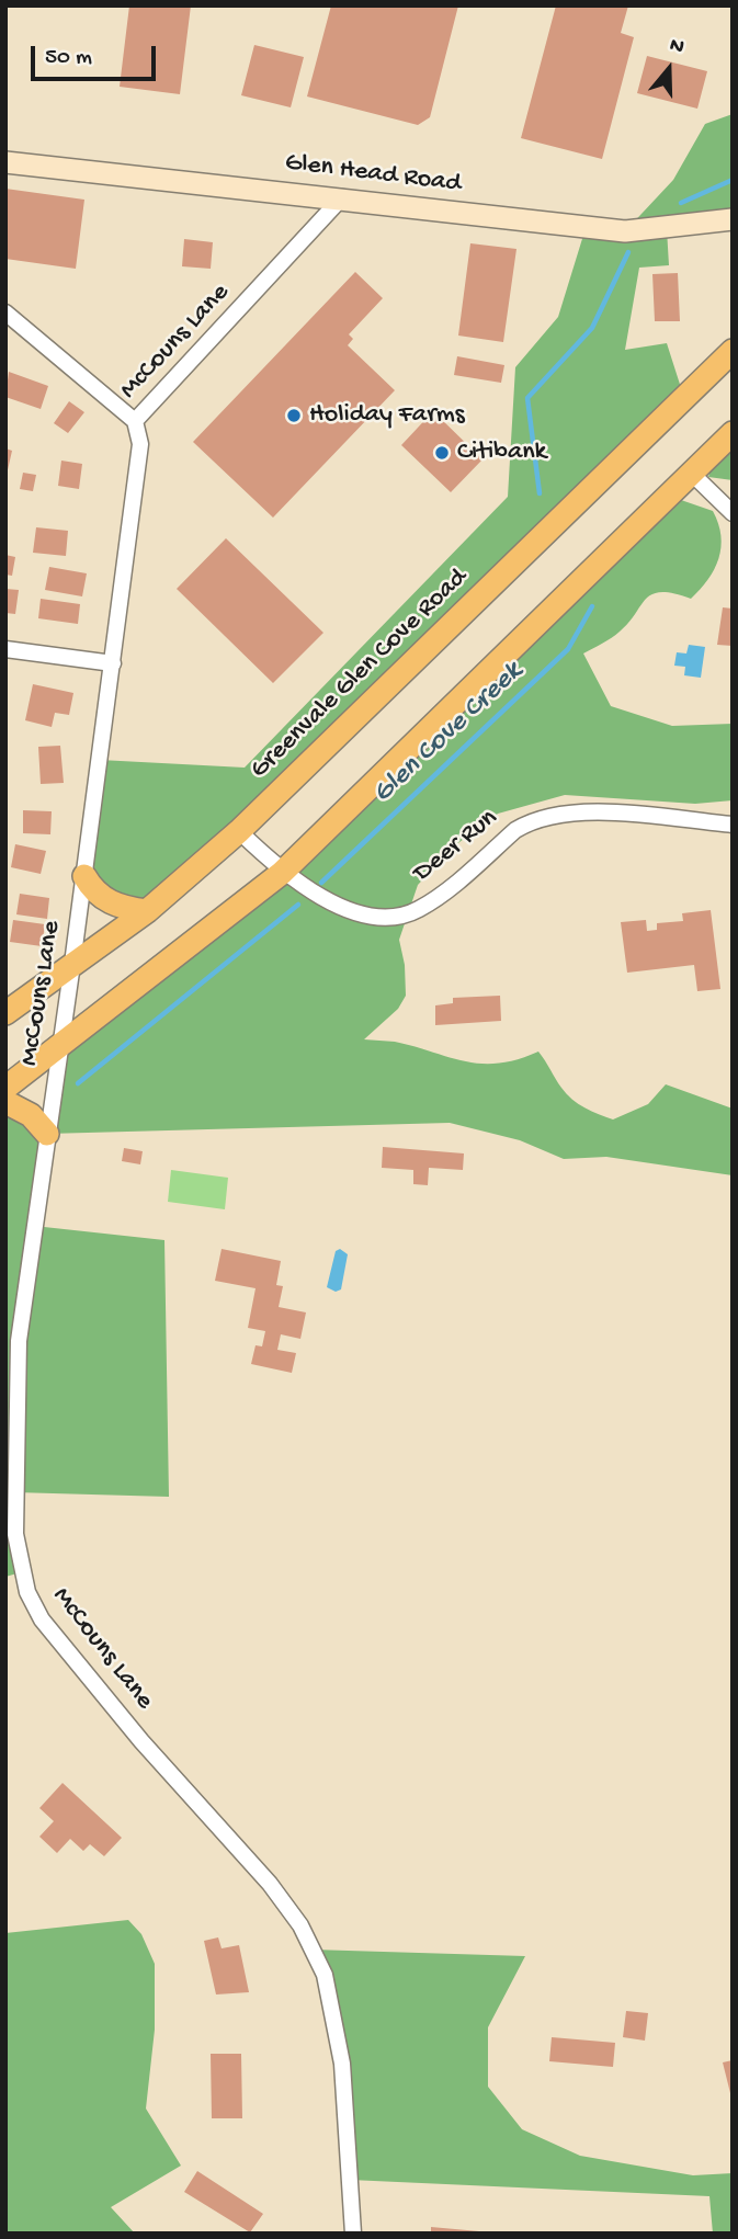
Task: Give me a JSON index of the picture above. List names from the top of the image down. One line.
{"streets":{"main road":["Glen Head Road","Greenvale Glen Cove Road"],"street":["McCouns Lane","Deer Run"]},"crossings":[["Glen Head Road","McCouns Lane"],["McCouns Lane","Greenvale Glen Cove Road"],["Greenvale Glen Cove Road","Deer Run"]],"water":["Glen Cove Creek"],"places":["Holiday Farms","Citibank"],"scale_bar":"50 m","north":"top"}
